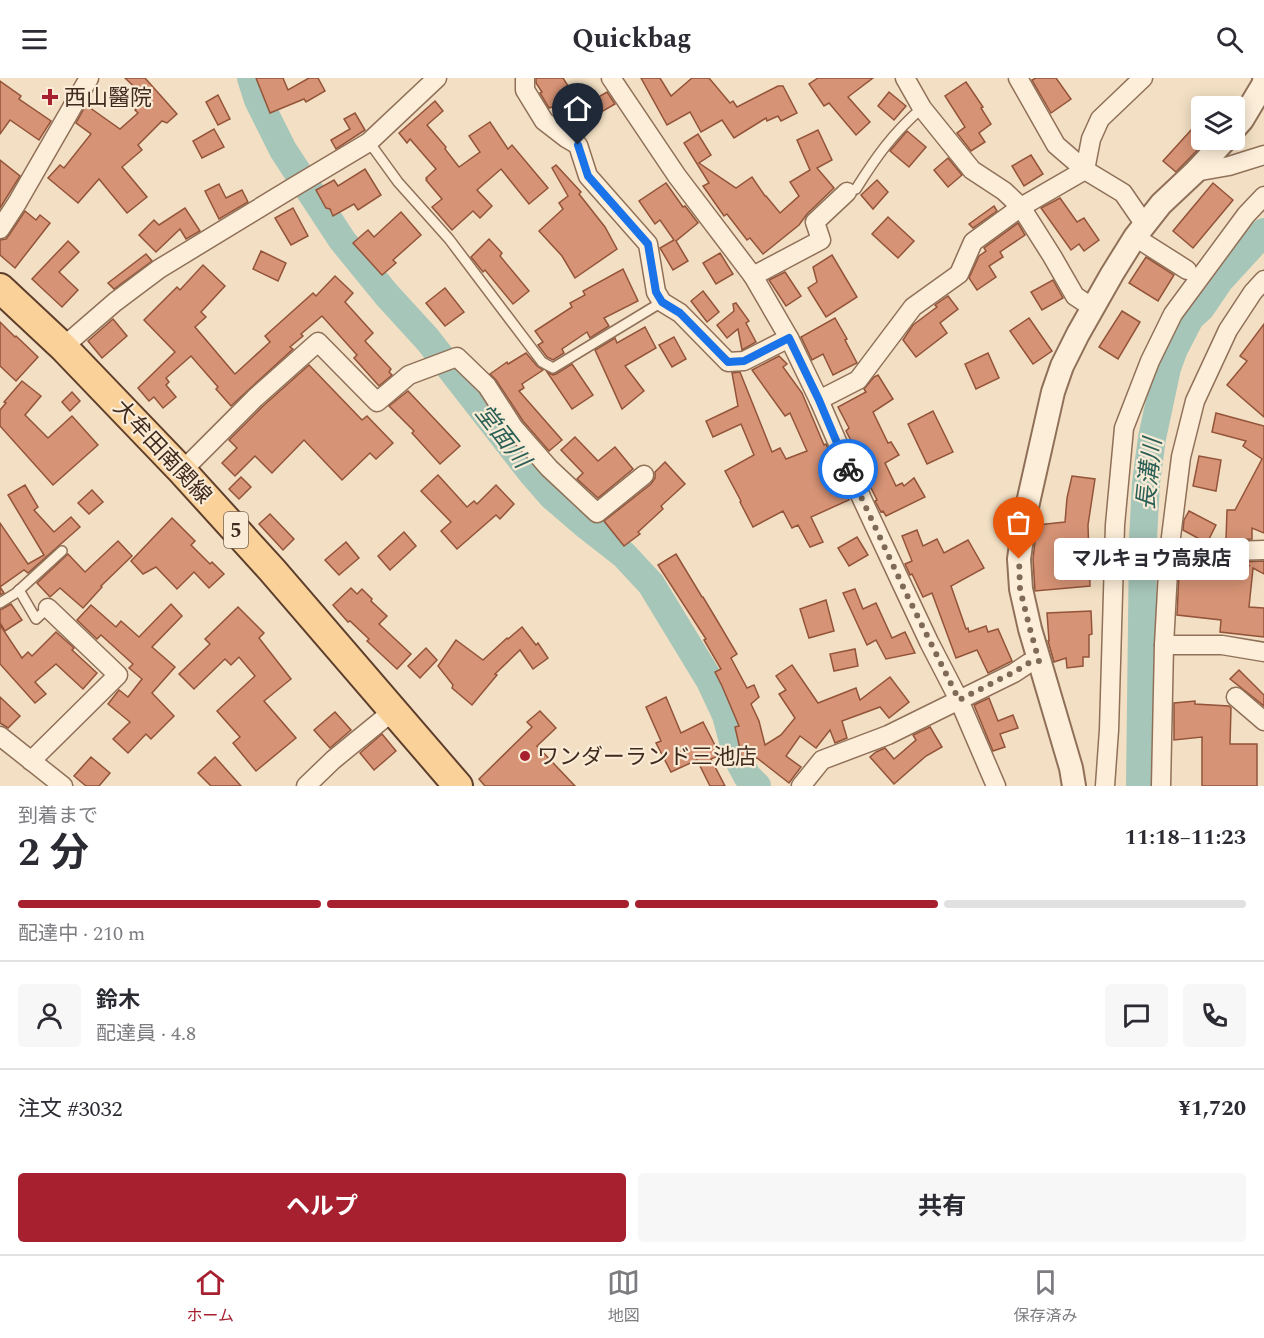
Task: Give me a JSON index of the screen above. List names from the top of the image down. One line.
{"streets":{"main road":["大牟田南関線","5"]},"water":["堂面川","長溝川"],"places":{"health":["西山醫院"],"other":["マルキョウ高泉店","ワンダーランド三池店"]},"page":{"header":"Quickbag","bubble":"マルキョウ高泉店","heading":["2 分","到着まで","11:18–11:23"],"panel":["鈴木","配達員 · 4.8","注文 #3032","¥1,720"],"bar":"配達中 · 210 m","buttons":["ヘルプ","共有"],"tabs":["ホーム","地図","保存済み"]}}
